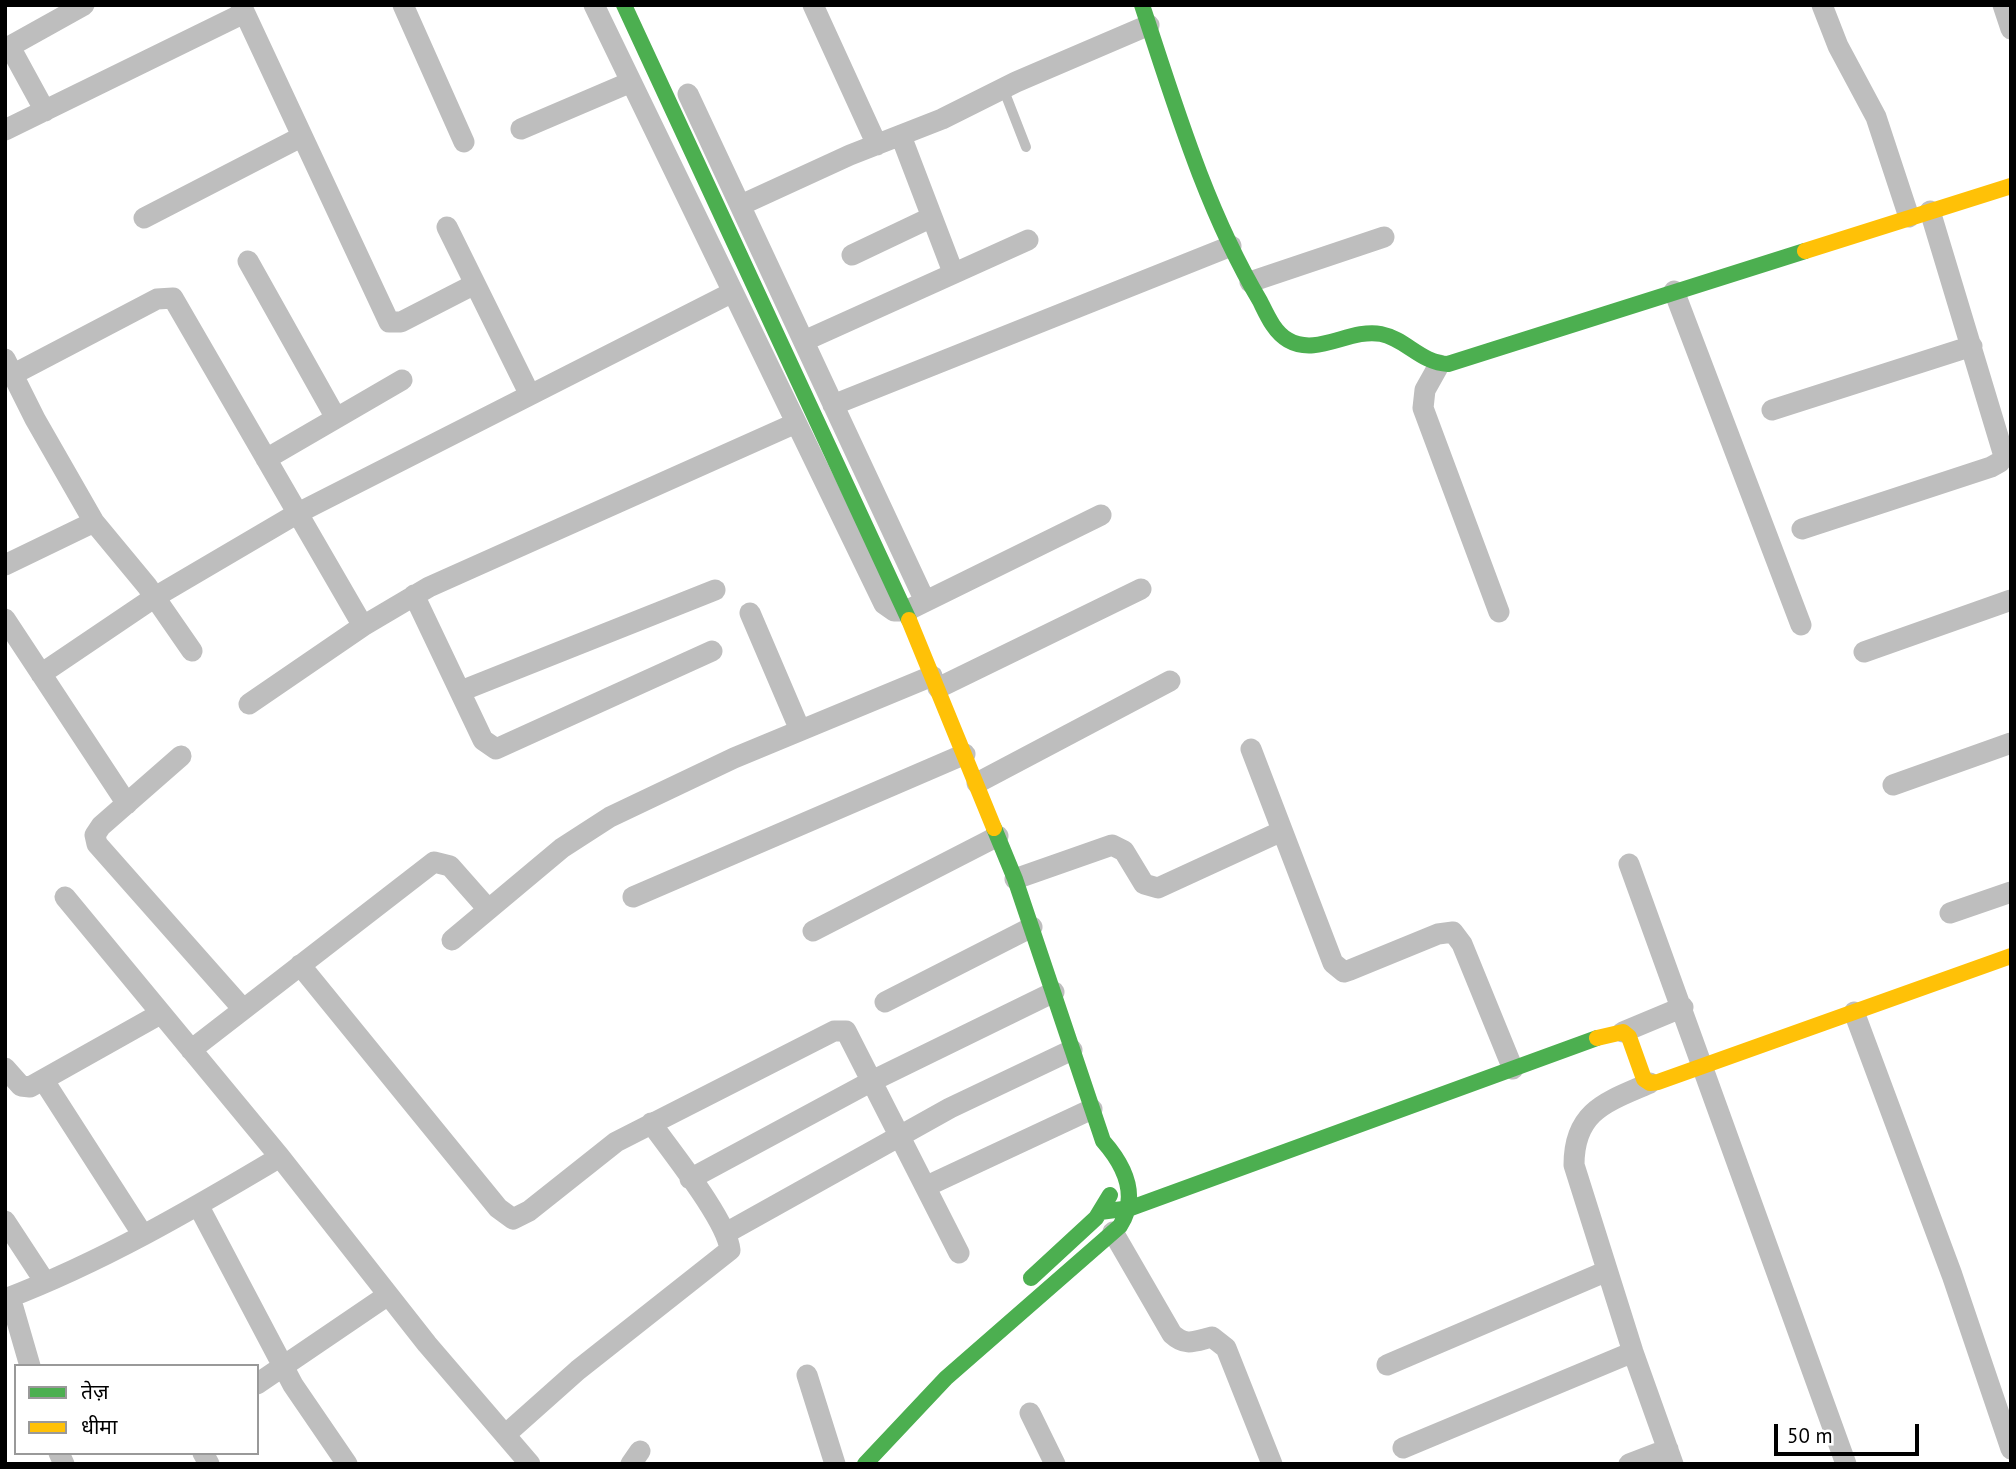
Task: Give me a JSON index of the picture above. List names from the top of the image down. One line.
{"legend":["तेज़","धीमा"],"scale_bar":"50 m"}
